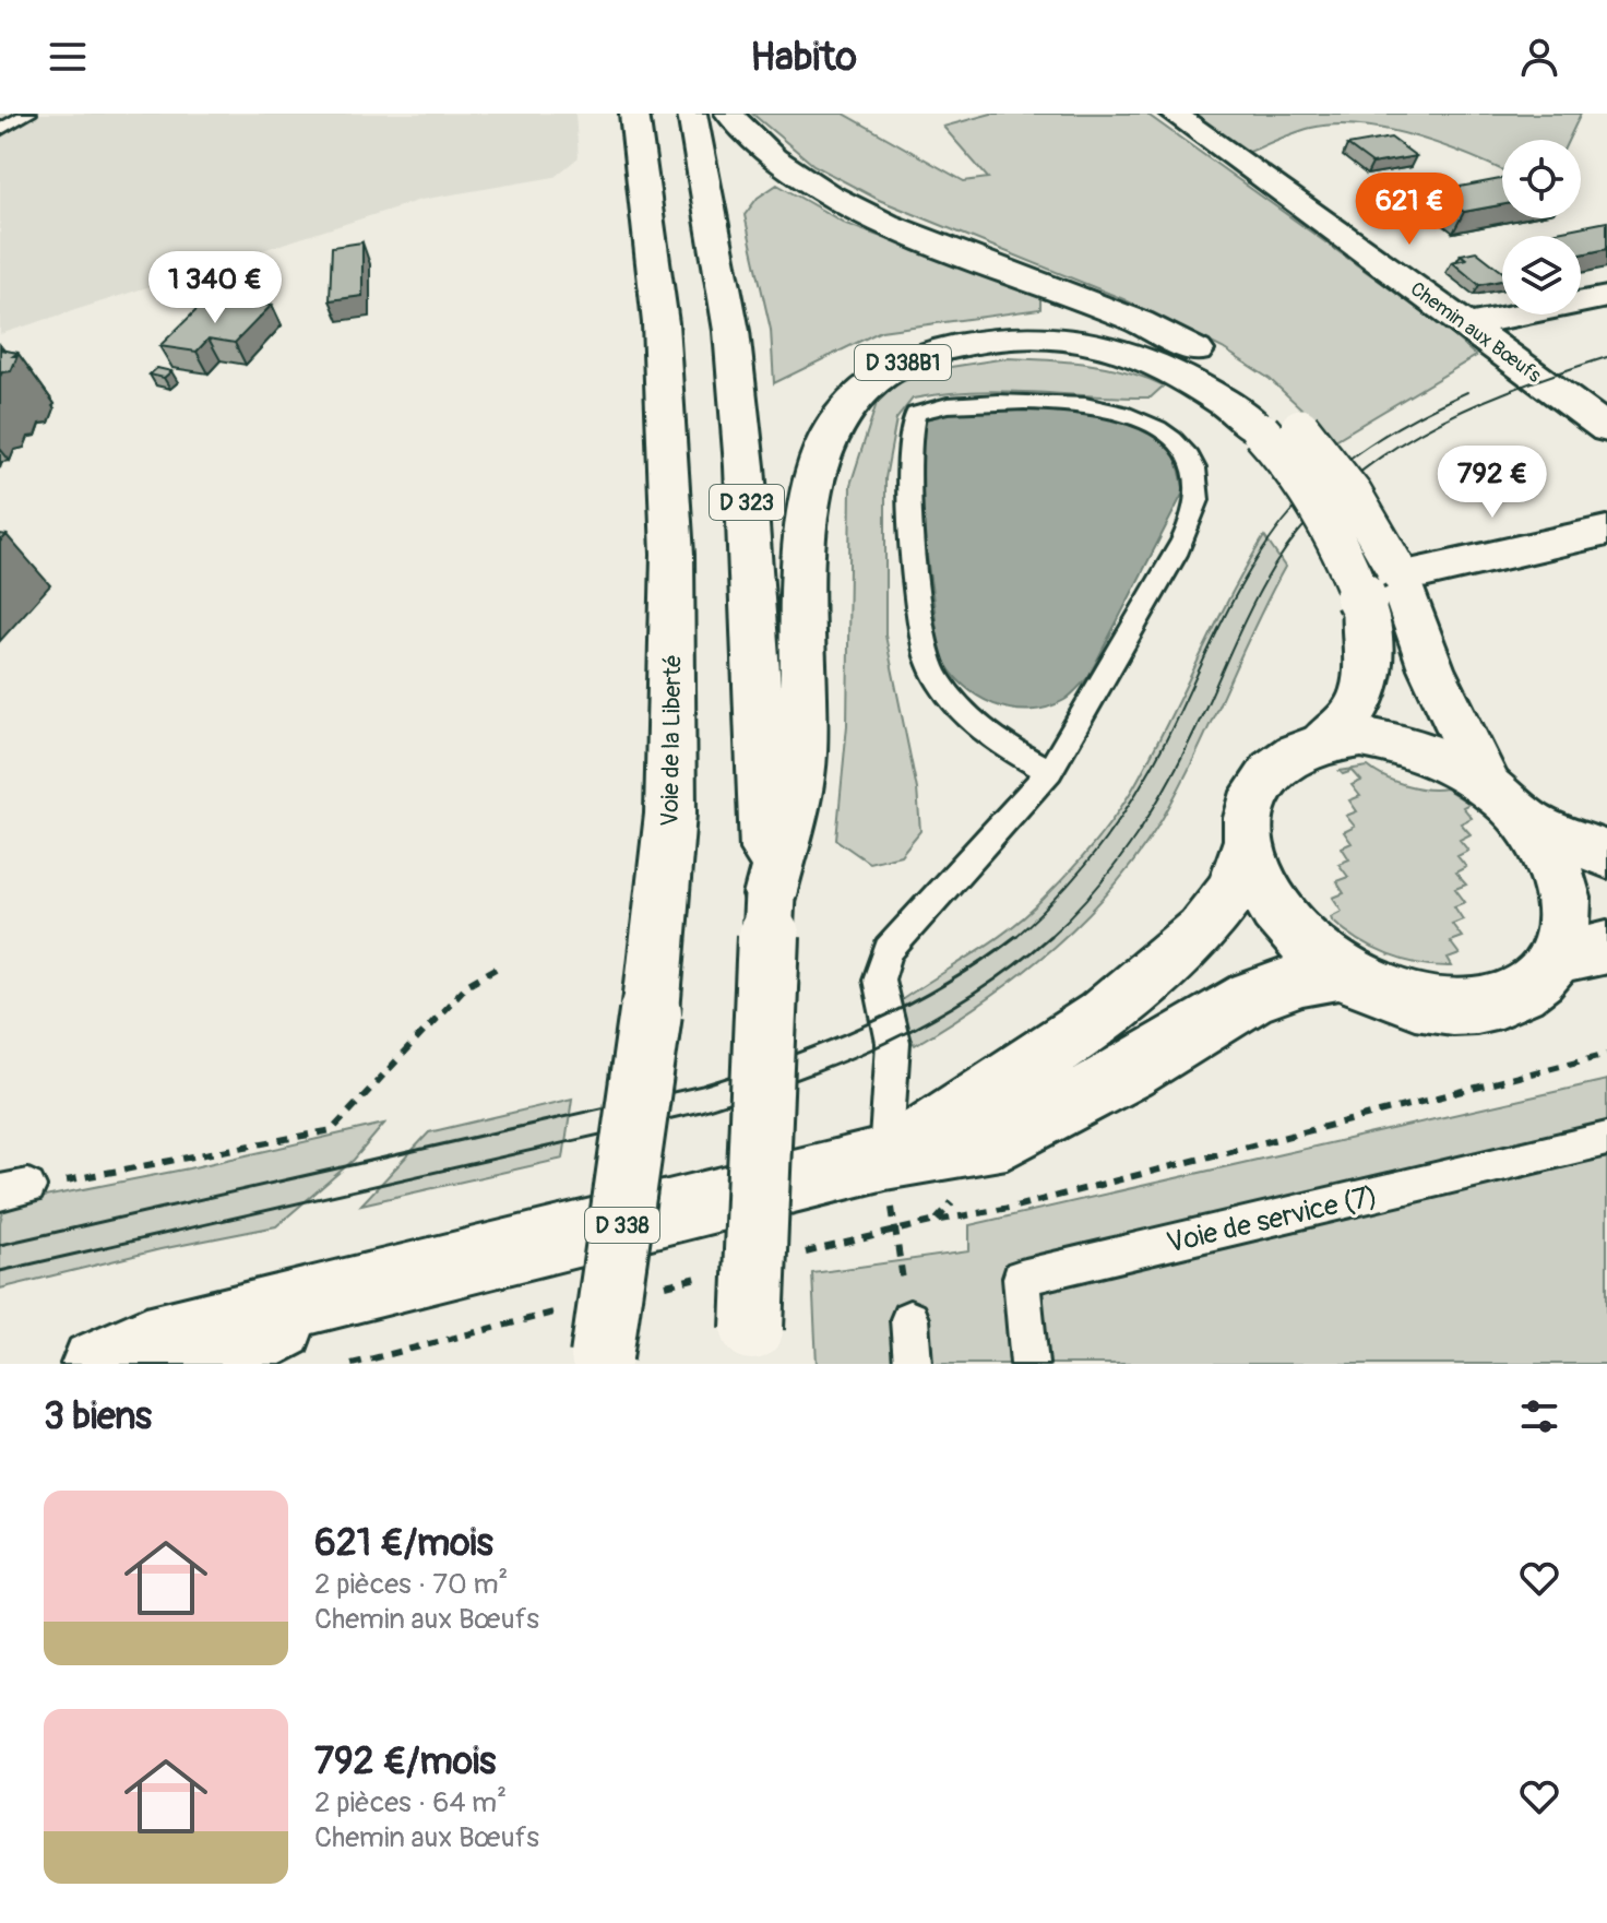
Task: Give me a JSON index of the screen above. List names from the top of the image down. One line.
{"streets":{"main road":["Chemin aux Bœufs","D 338B1","D 323","Voie de la Liberté","D 338"],"lane":["Voie de service (7)"]},"crossings":[["D 338B1","D 323"],["D 338B1","D 338"]],"page":{"header":"Habito","price":["621 €","1 340 €","792 €"],"heading":"3 biens","list":[{"name":"621 €/mois","note":"2 pièces · 70 m² · Chemin aux Bœufs"},{"name":"792 €/mois","note":"2 pièces · 64 m² · Chemin aux Bœufs"}]}}
